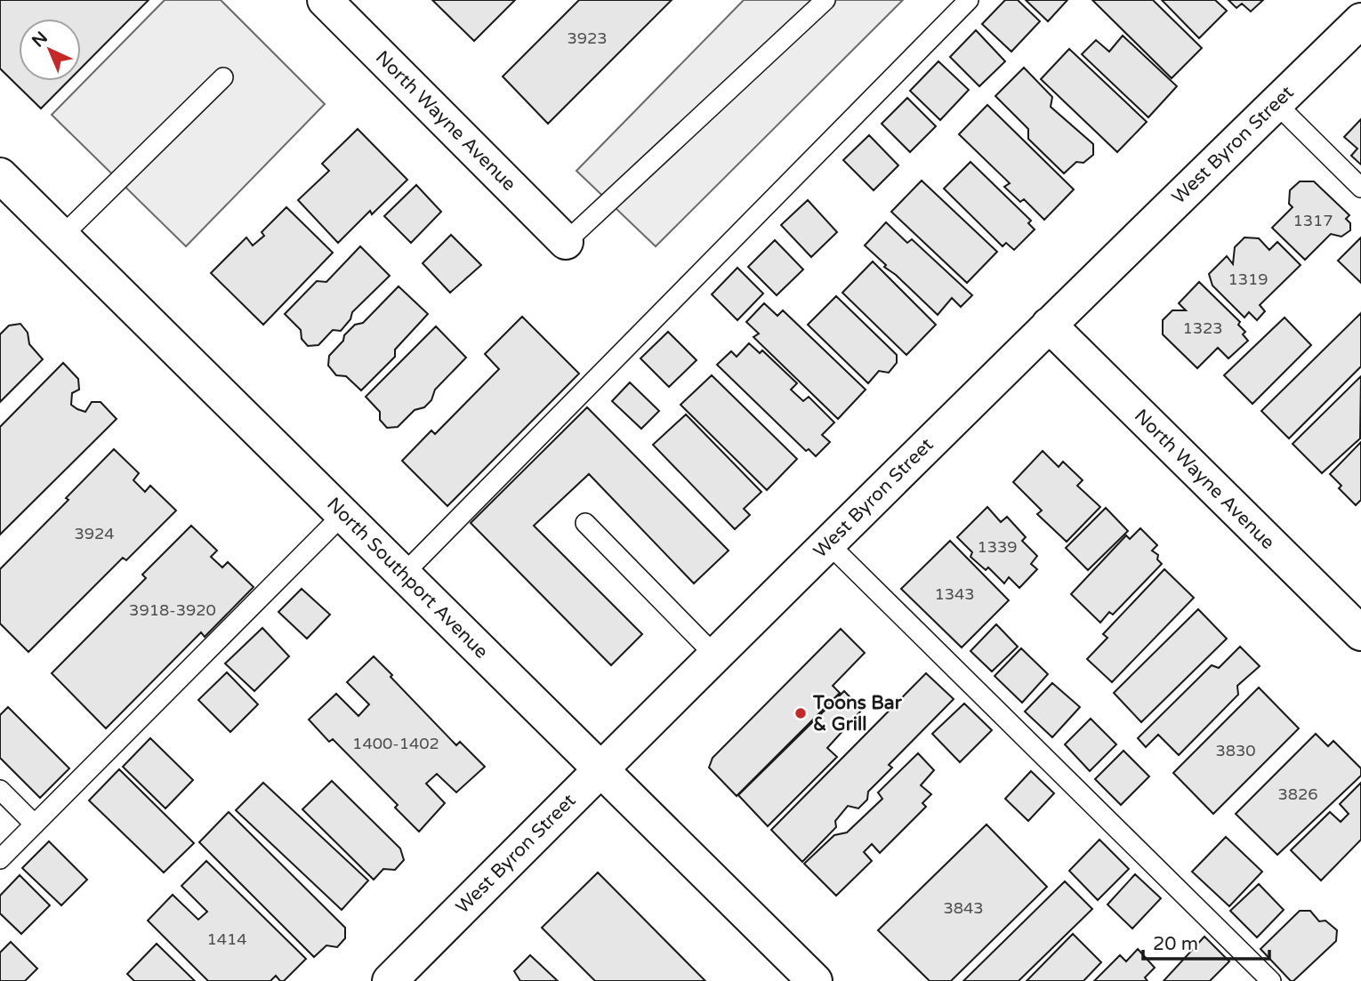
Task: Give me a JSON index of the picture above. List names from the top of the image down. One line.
{"streets":{"street":["North Wayne Avenue","West Byron Street","North Southport Avenue"]},"crossings":[["North Wayne Avenue","West Byron Street"],["West Byron Street","North Southport Avenue"]],"places":["Toons Bar & Grill"],"house_numbers":["3923","1317","1319","1323","3924","1339","1343","3918-3920","1400-1402","3830","3826","3843","1414"],"scale_bar":"20 m","north":"top left"}
